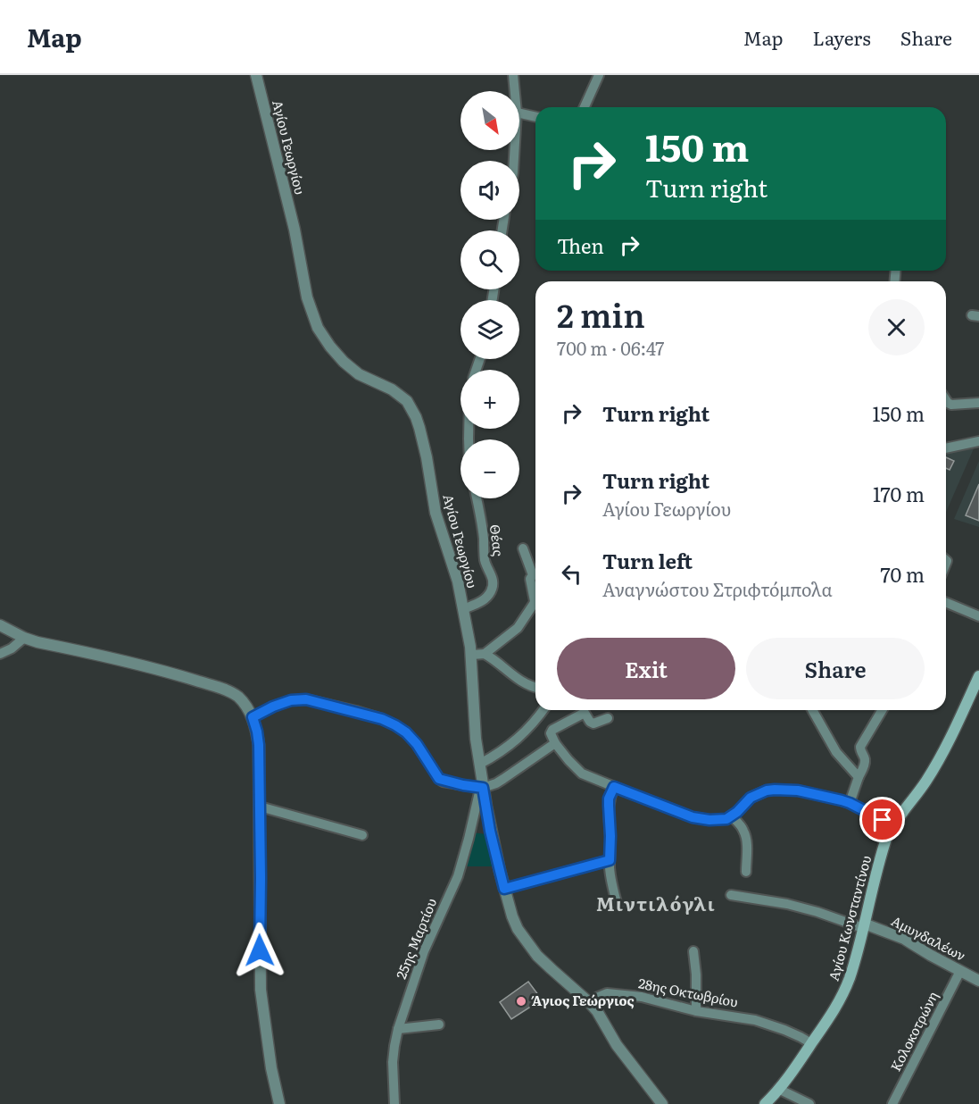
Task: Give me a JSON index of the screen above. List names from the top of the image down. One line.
{"streets":{"main road":["Αγίου Κωνσταντίνου"],"street":["Αγίου Γεωργίου","Θέας","25ης Μαρτίου","Αμυγδαλέων","28ης Οκτωβρίου","Κολοκοτρώνη"]},"crossings":[["Αγίου Γεωργίου","Θέας"],["Αγίου Γεωργίου","25ης Μαρτίου"],["Αγίου Γεωργίου","28ης Οκτωβρίου"],["Αγίου Κωνσταντίνου","Αμυγδαλέων"],["Αγίου Κωνσταντίνου","28ης Οκτωβρίου"],["Αμυγδαλέων","Κολοκοτρώνη"]],"districts":["Μιντιλόγλι"],"places":["Άγιος Γεώργιος"],"north":"bottom right","page":{"header":"Map","nav":["Map","Layers","Share"],"map_buttons":["+","−"],"turn":["150 m","Turn right"],"then":"Then","heading":["2 min","700 m · 06:47"],"list":[{"name":"Turn right","value":"150 m"},{"name":"Turn right","note":"Αγίου Γεωργίου","value":"170 m"},{"name":"Turn left","note":"Αναγνώστου Στριφτόμπολα","value":"70 m"}],"buttons":["Exit","Share"]}}
